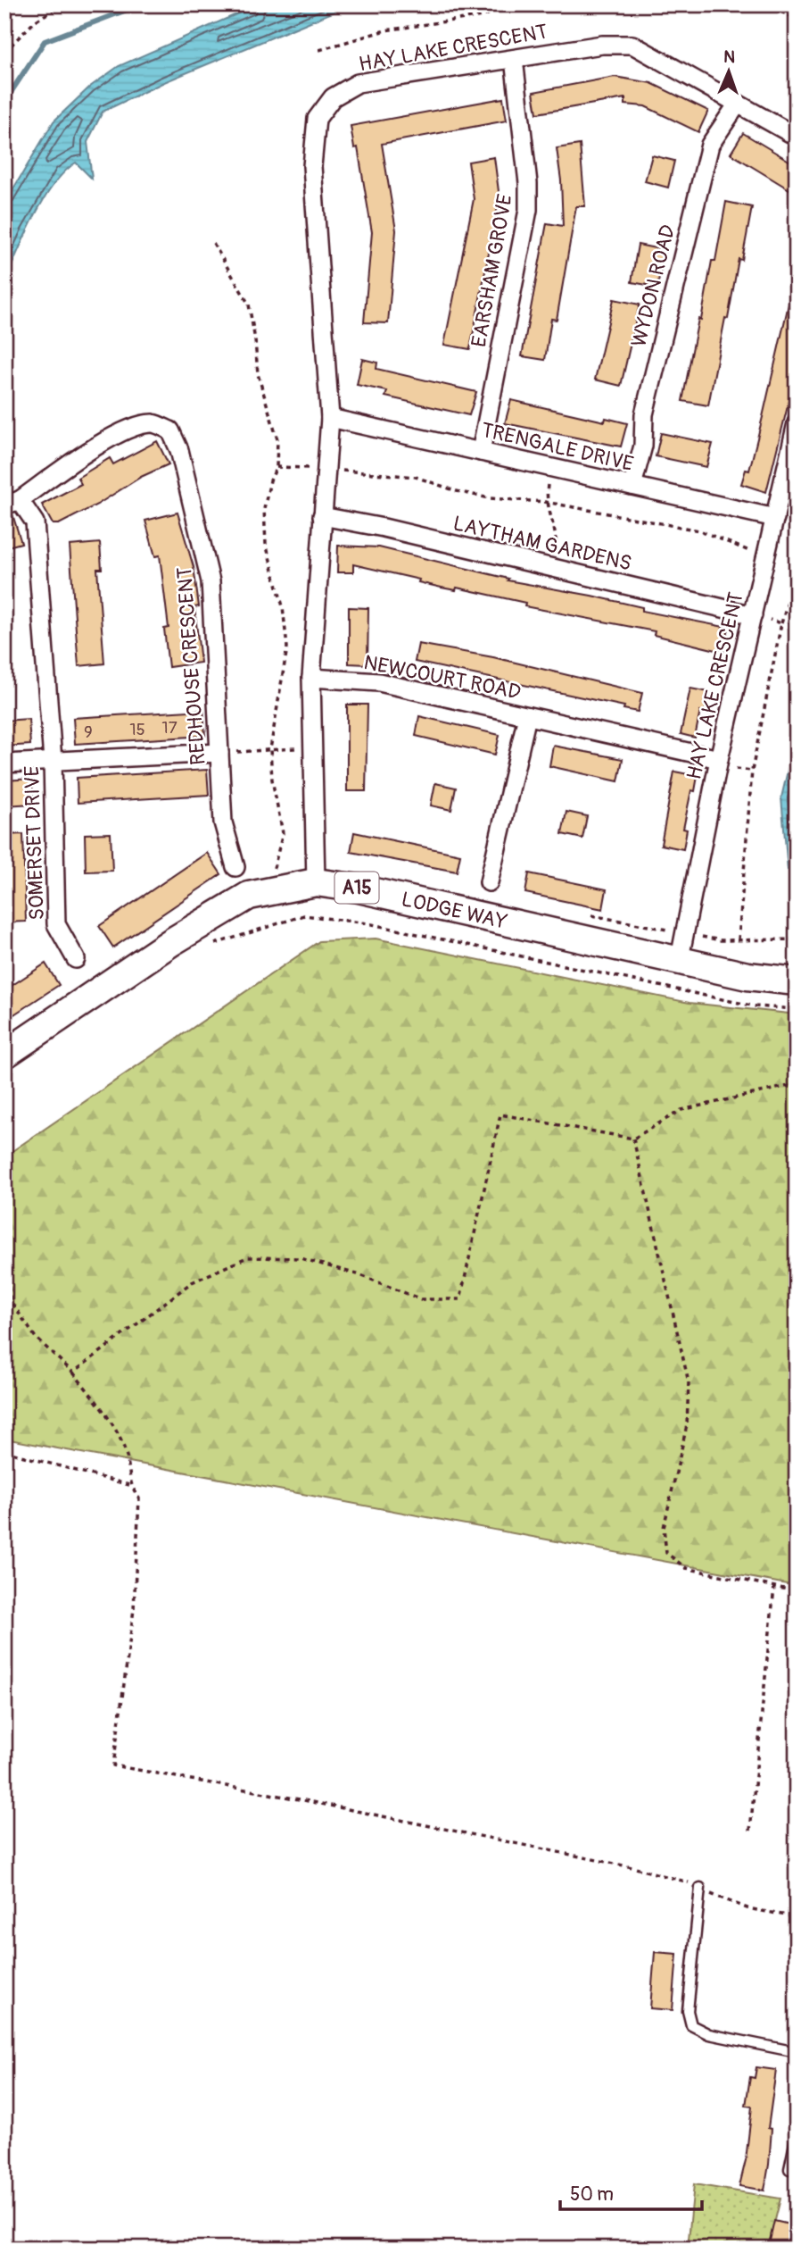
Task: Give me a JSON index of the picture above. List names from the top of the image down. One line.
{"streets":{"main road":["A15","LODGE WAY"],"street":["HAY LAKE CRESCENT","EARSHAM GROVE","WYDON ROAD","TRENGALE DRIVE","LAYTHAM GARDENS","REDHOUSE CRESCENT","NEWCOURT ROAD","SOMERSET DRIVE"]},"crossings":[["HAY LAKE CRESCENT","EARSHAM GROVE"],["HAY LAKE CRESCENT","WYDON ROAD"],["HAY LAKE CRESCENT","TRENGALE DRIVE"],["HAY LAKE CRESCENT","LAYTHAM GARDENS"],["HAY LAKE CRESCENT","NEWCOURT ROAD"],["HAY LAKE CRESCENT","LODGE WAY"],["EARSHAM GROVE","TRENGALE DRIVE"],["WYDON ROAD","TRENGALE DRIVE"],["REDHOUSE CRESCENT","SOMERSET DRIVE"]],"house_numbers":["17","15","9"],"scale_bar":"50 m","north":"top"}
